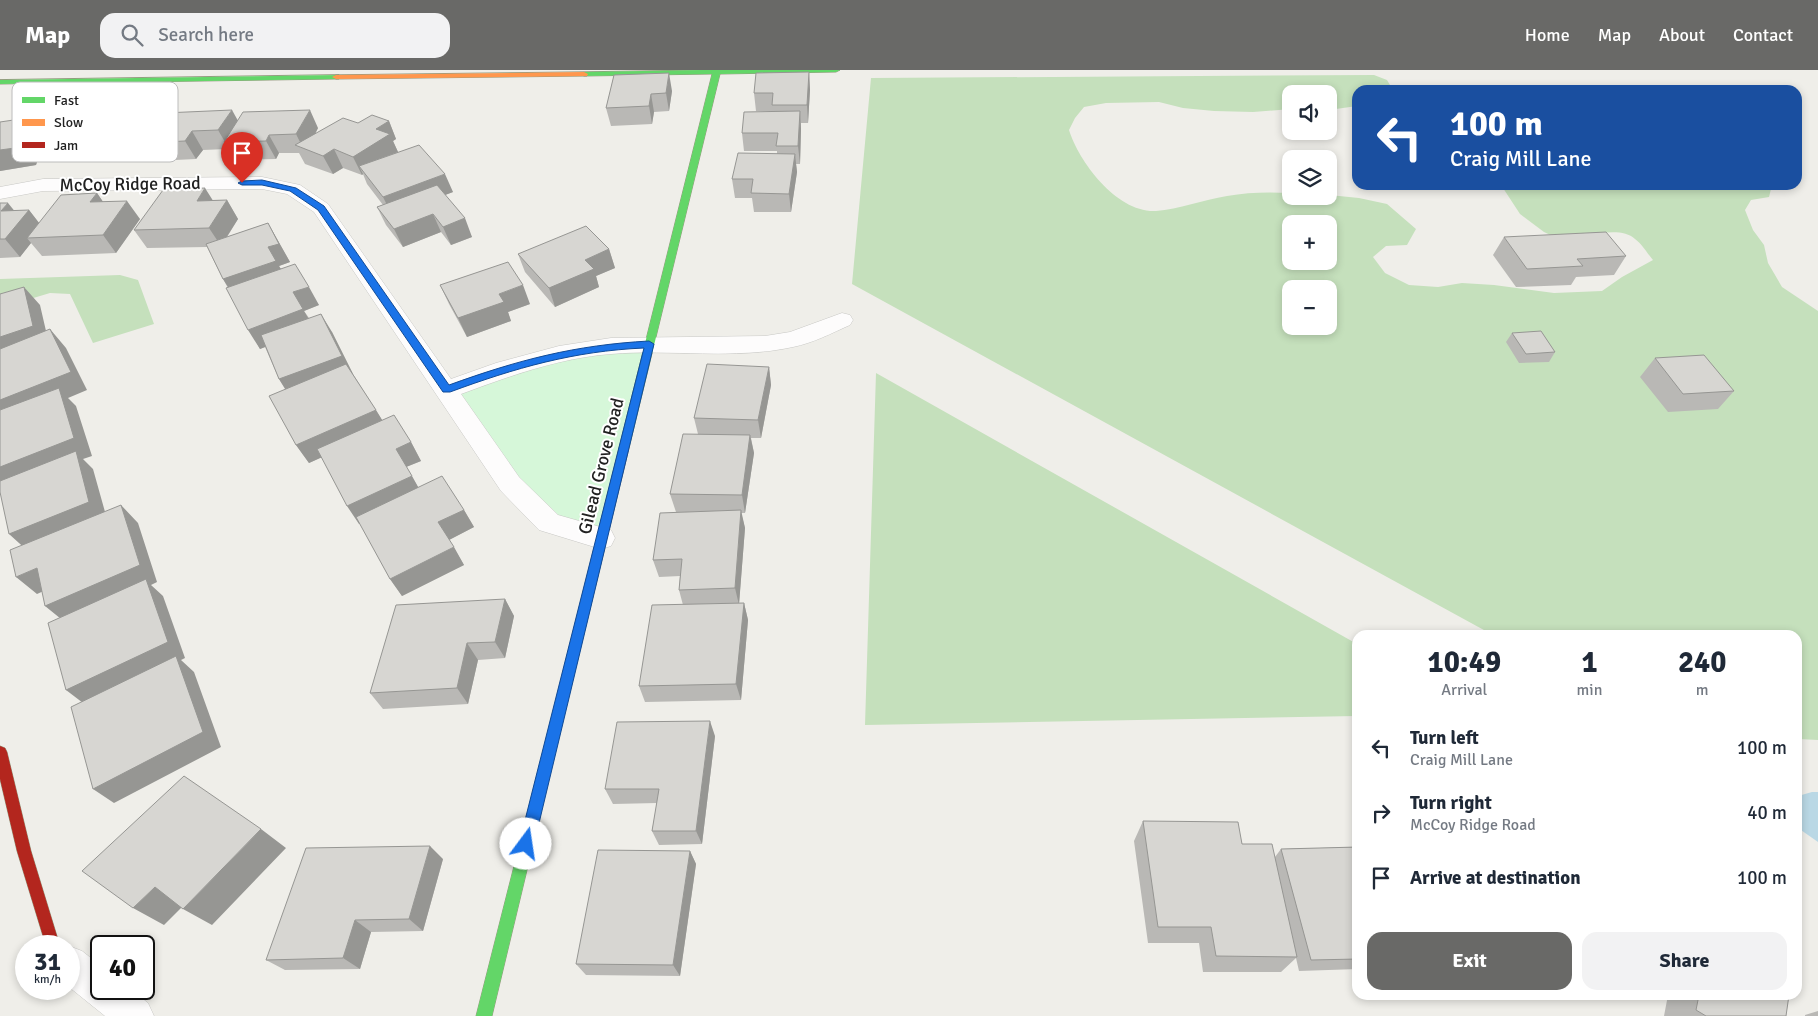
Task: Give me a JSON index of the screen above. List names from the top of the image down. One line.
{"streets":{"street":["McCoy Ridge Road","Gilead Grove Road"]},"crossings":[["McCoy Ridge Road","Gilead Grove Road"]],"legend":["Fast","Slow","Jam"],"page":{"header":"Map","search":"Search here","nav":["Home","Map","About","Contact"],"map_buttons":["+","−"],"turn":["100 m","Craig Mill Lane"],"eta":["10:49","Arrival","1","min","240","m"],"list":[{"name":"Turn left","note":"Craig Mill Lane","value":"100 m"},{"name":"Turn right","note":"McCoy Ridge Road","value":"40 m"},{"name":"Arrive at destination","value":"100 m"}],"buttons":["Exit","Share"],"speed":"31 km/h","limit":"40"}}
